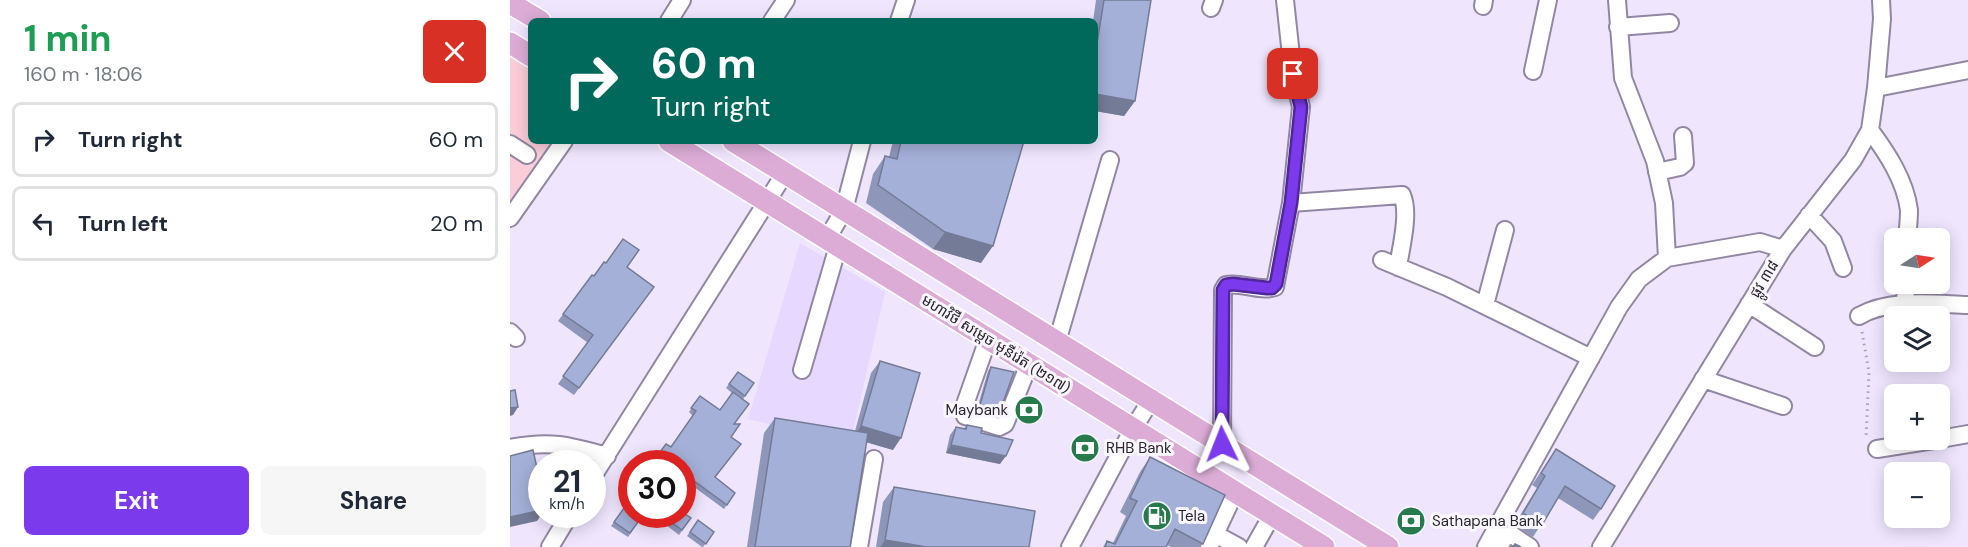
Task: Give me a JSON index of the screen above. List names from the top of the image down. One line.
{"streets":{"main road":["មហាវិថី សម្តេច មុនីរ៉េត (២១៧)"],"street":["ផ្លូវ ៣៨"]},"places":{"bank":["Maybank","RHB Bank","Sathapana Bank"],"fuel station":["Tela"]},"north":"right","page":{"heading":["1 min","160 m · 18:06"],"turn":["60 m","Turn right"],"list":[{"name":"Turn right","value":"60 m"},{"name":"Turn left","value":"20 m"}],"map_buttons":["+","−"],"speed":"21 km/h","limit":"30","buttons":["Exit","Share"]}}
